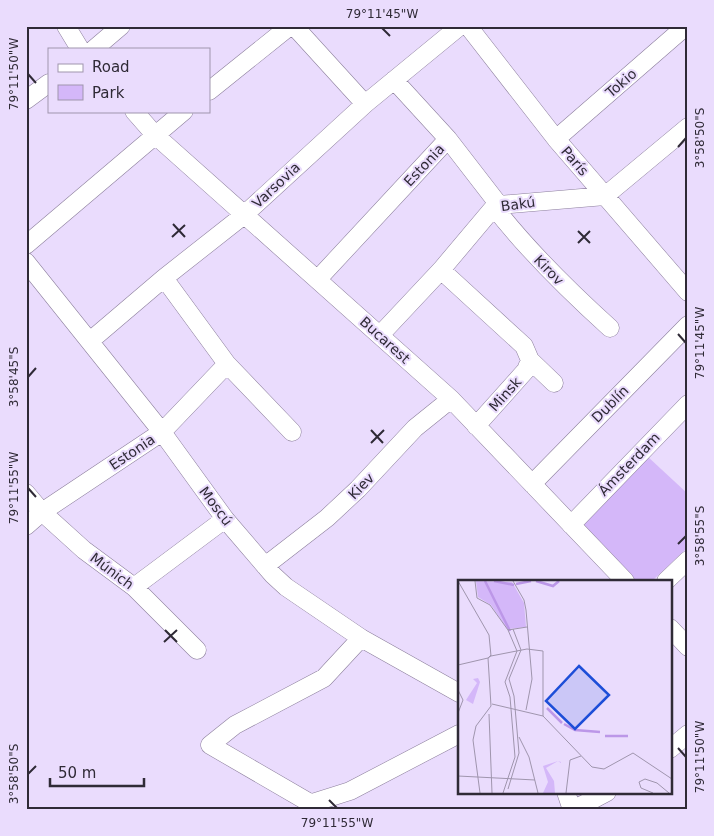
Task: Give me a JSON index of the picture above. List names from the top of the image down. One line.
{"streets":{"street":["Tokio","París","Estonia","Varsovia","Bakú","Kirov","Bucarest","Minsk","Dublín","Ámsterdam","Kiev","Moscú","Múnich"]},"crossings":[["Tokio","París"],["París","Bakú"],["Estonia","Kirov"],["Estonia","Bucarest"],["Estonia","Moscú"],["Estonia","Múnich"],["Varsovia","Kirov"],["Varsovia","Bucarest"],["Varsovia","Moscú"],["Bakú","Kirov"],["Bakú","Bucarest"],["Bucarest","Minsk"],["Bucarest","Dublín"],["Bucarest","Ámsterdam"],["Bucarest","Kiev"],["Kiev","Moscú"]],"legend":["Road","Park"],"scale_bar":"50 m","coordinates":["79°11'45\"W","79°11'50\"W","3°58'50\"S","3°58'45\"S","79°11'55\"W","3°58'55\"S"]}
